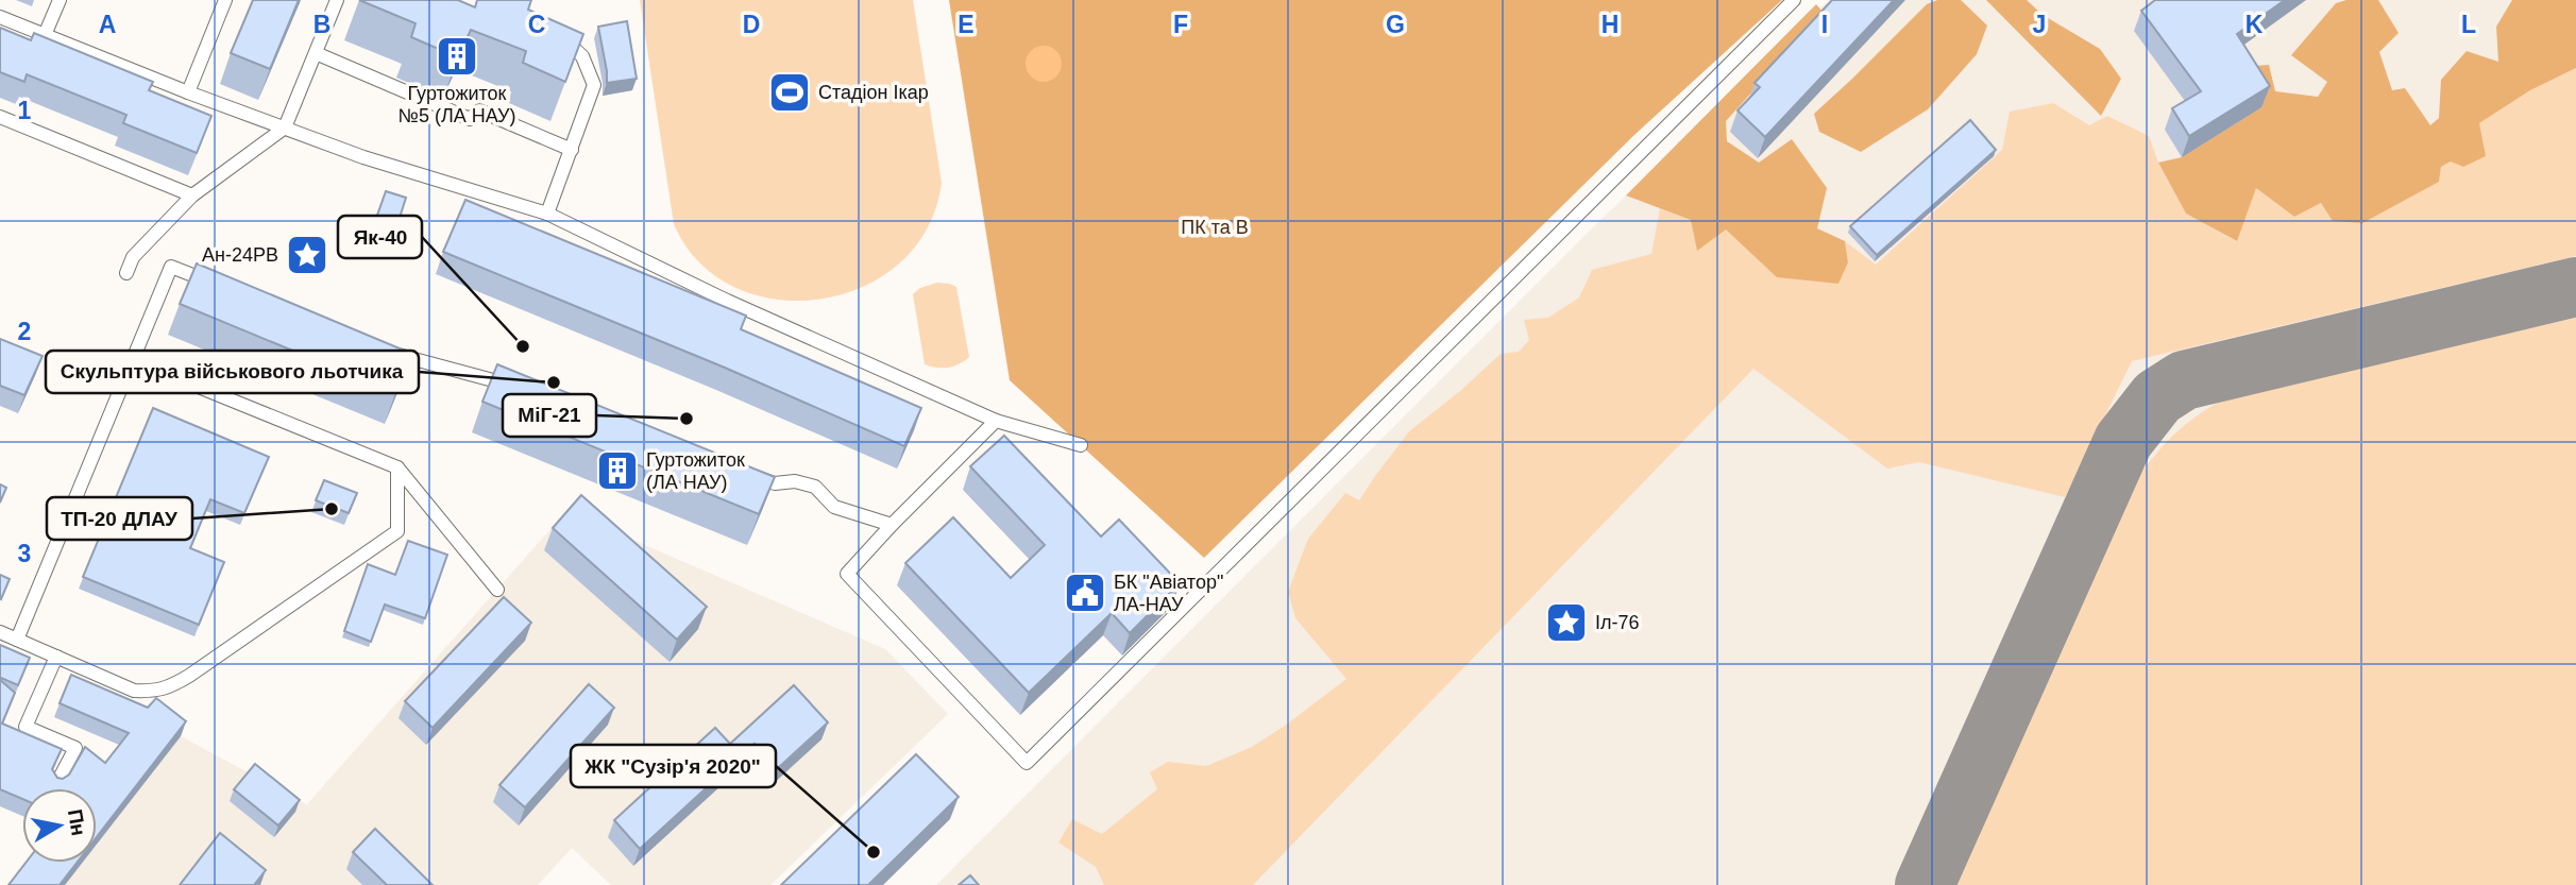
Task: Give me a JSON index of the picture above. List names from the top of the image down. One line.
{"parks":["ПК та В"],"places":{"building":["Гуртожиток №5 (ЛА НАУ)","Гуртожиток (ЛА НАУ)"],"sports":["Стадіон Ікар"],"place":["Ан-24РВ","Іл-76"],"other":["Як-40","Скульптура військового льотчика","МіГ-21","ТП-20 ДЛАУ","ЖК \"Сузір'я 2020\""],"public building":["БК \"Авіатор\" ЛА-НАУ"]},"north":"right","grid":{"columns":["A","B","C","D","E","F","G","H","I","J","K","L"],"rows":["1","2","3"]}}
